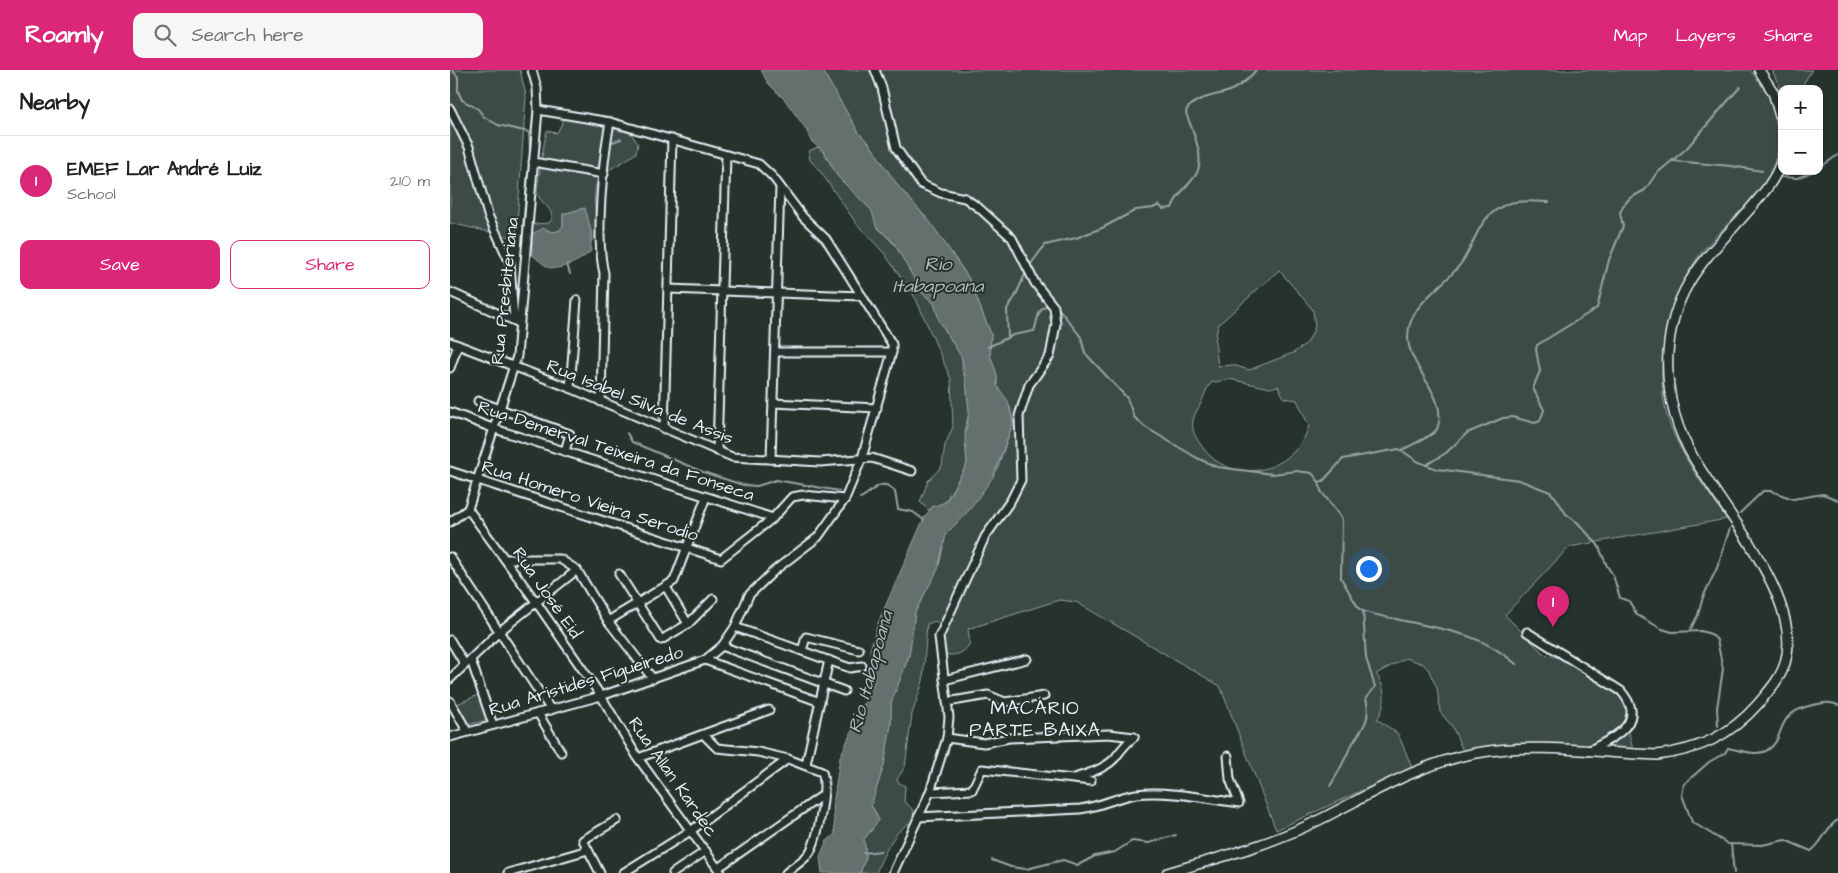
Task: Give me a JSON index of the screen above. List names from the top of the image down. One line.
{"streets":{"street":["Rua Presbiteriana","Rua Isabel Silva de Assis","Rua Demerval Teixeira da Fonseca","Rua Homero Vieira Serodio","Rua José Eid","Rua Aristides Figueiredo","Rua Allan Kardec"]},"crossings":[["Rua Presbiteriana","Rua Isabel Silva de Assis"],["Rua Presbiteriana","Rua Demerval Teixeira da Fonseca"],["Rua Presbiteriana","Rua Homero Vieira Serodio"],["Rua Presbiteriana","Rua José Eid"],["Rua Isabel Silva de Assis","Rua Aristides Figueiredo"],["Rua Demerval Teixeira da Fonseca","Rua Homero Vieira Serodio"],["Rua José Eid","Rua Aristides Figueiredo"],["Rua José Eid","Rua Allan Kardec"],["Rua Aristides Figueiredo","Rua Allan Kardec"]],"districts":["MACÁRIO PARTE BAIXA"],"water":["Rio Itabapoana"],"page":{"header":"Roamly","search":"Search here","nav":["Map","Layers","Share"],"heading":"Nearby","map_buttons":["+","−"],"list":[{"mark":"1","name":"EMEF Lar André Luiz","note":"School","value":"210 m"}],"buttons":["Save","Share"],"pins":"1"}}
